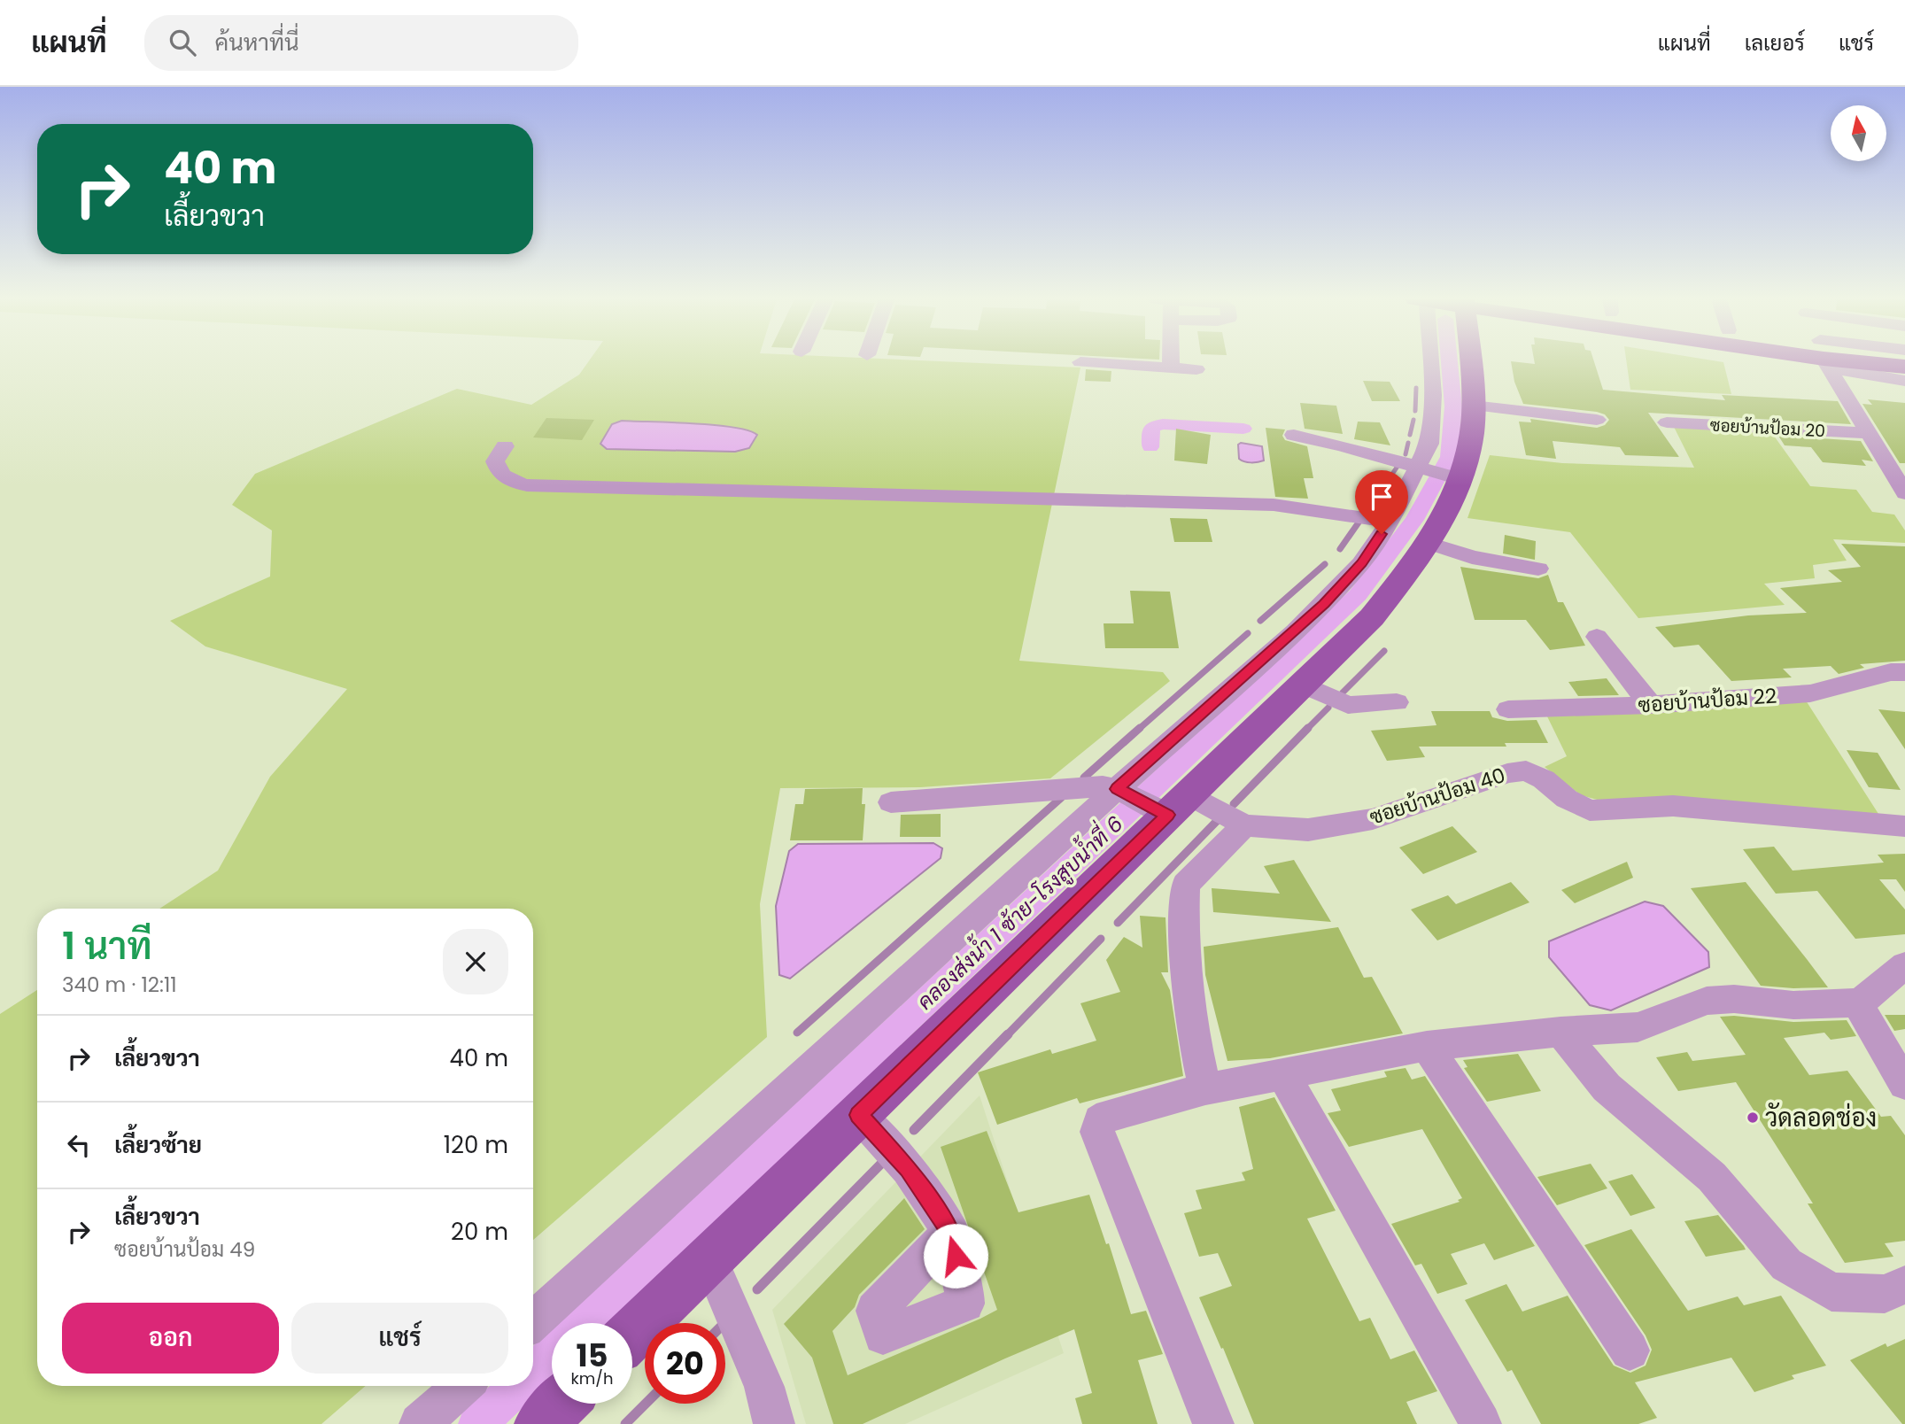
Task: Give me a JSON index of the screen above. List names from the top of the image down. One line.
{"streets":{"street":["ซอยบ้านป้อม 20","ซอยบ้านป้อม 22","ซอยบ้านป้อม 40"]},"water":["คลองส่งน้ำ 1 ซ้าย-โรงสูบน้ำที่ 6"],"places":["วัดลอดช่อง"],"north":"top","page":{"header":"แผนที่","search":"ค้นหาที่นี่","nav":["แผนที่","เลเยอร์","แชร์"],"turn":["40 m","เลี้ยวขวา"],"heading":["1 นาที","340 m · 12:11"],"list":[{"name":"เลี้ยวขวา","value":"40 m"},{"name":"เลี้ยวซ้าย","value":"120 m"},{"name":"เลี้ยวขวา","note":"ซอยบ้านป้อม 49","value":"20 m"}],"buttons":["ออก","แชร์"],"speed":"15 km/h","limit":"20"}}
